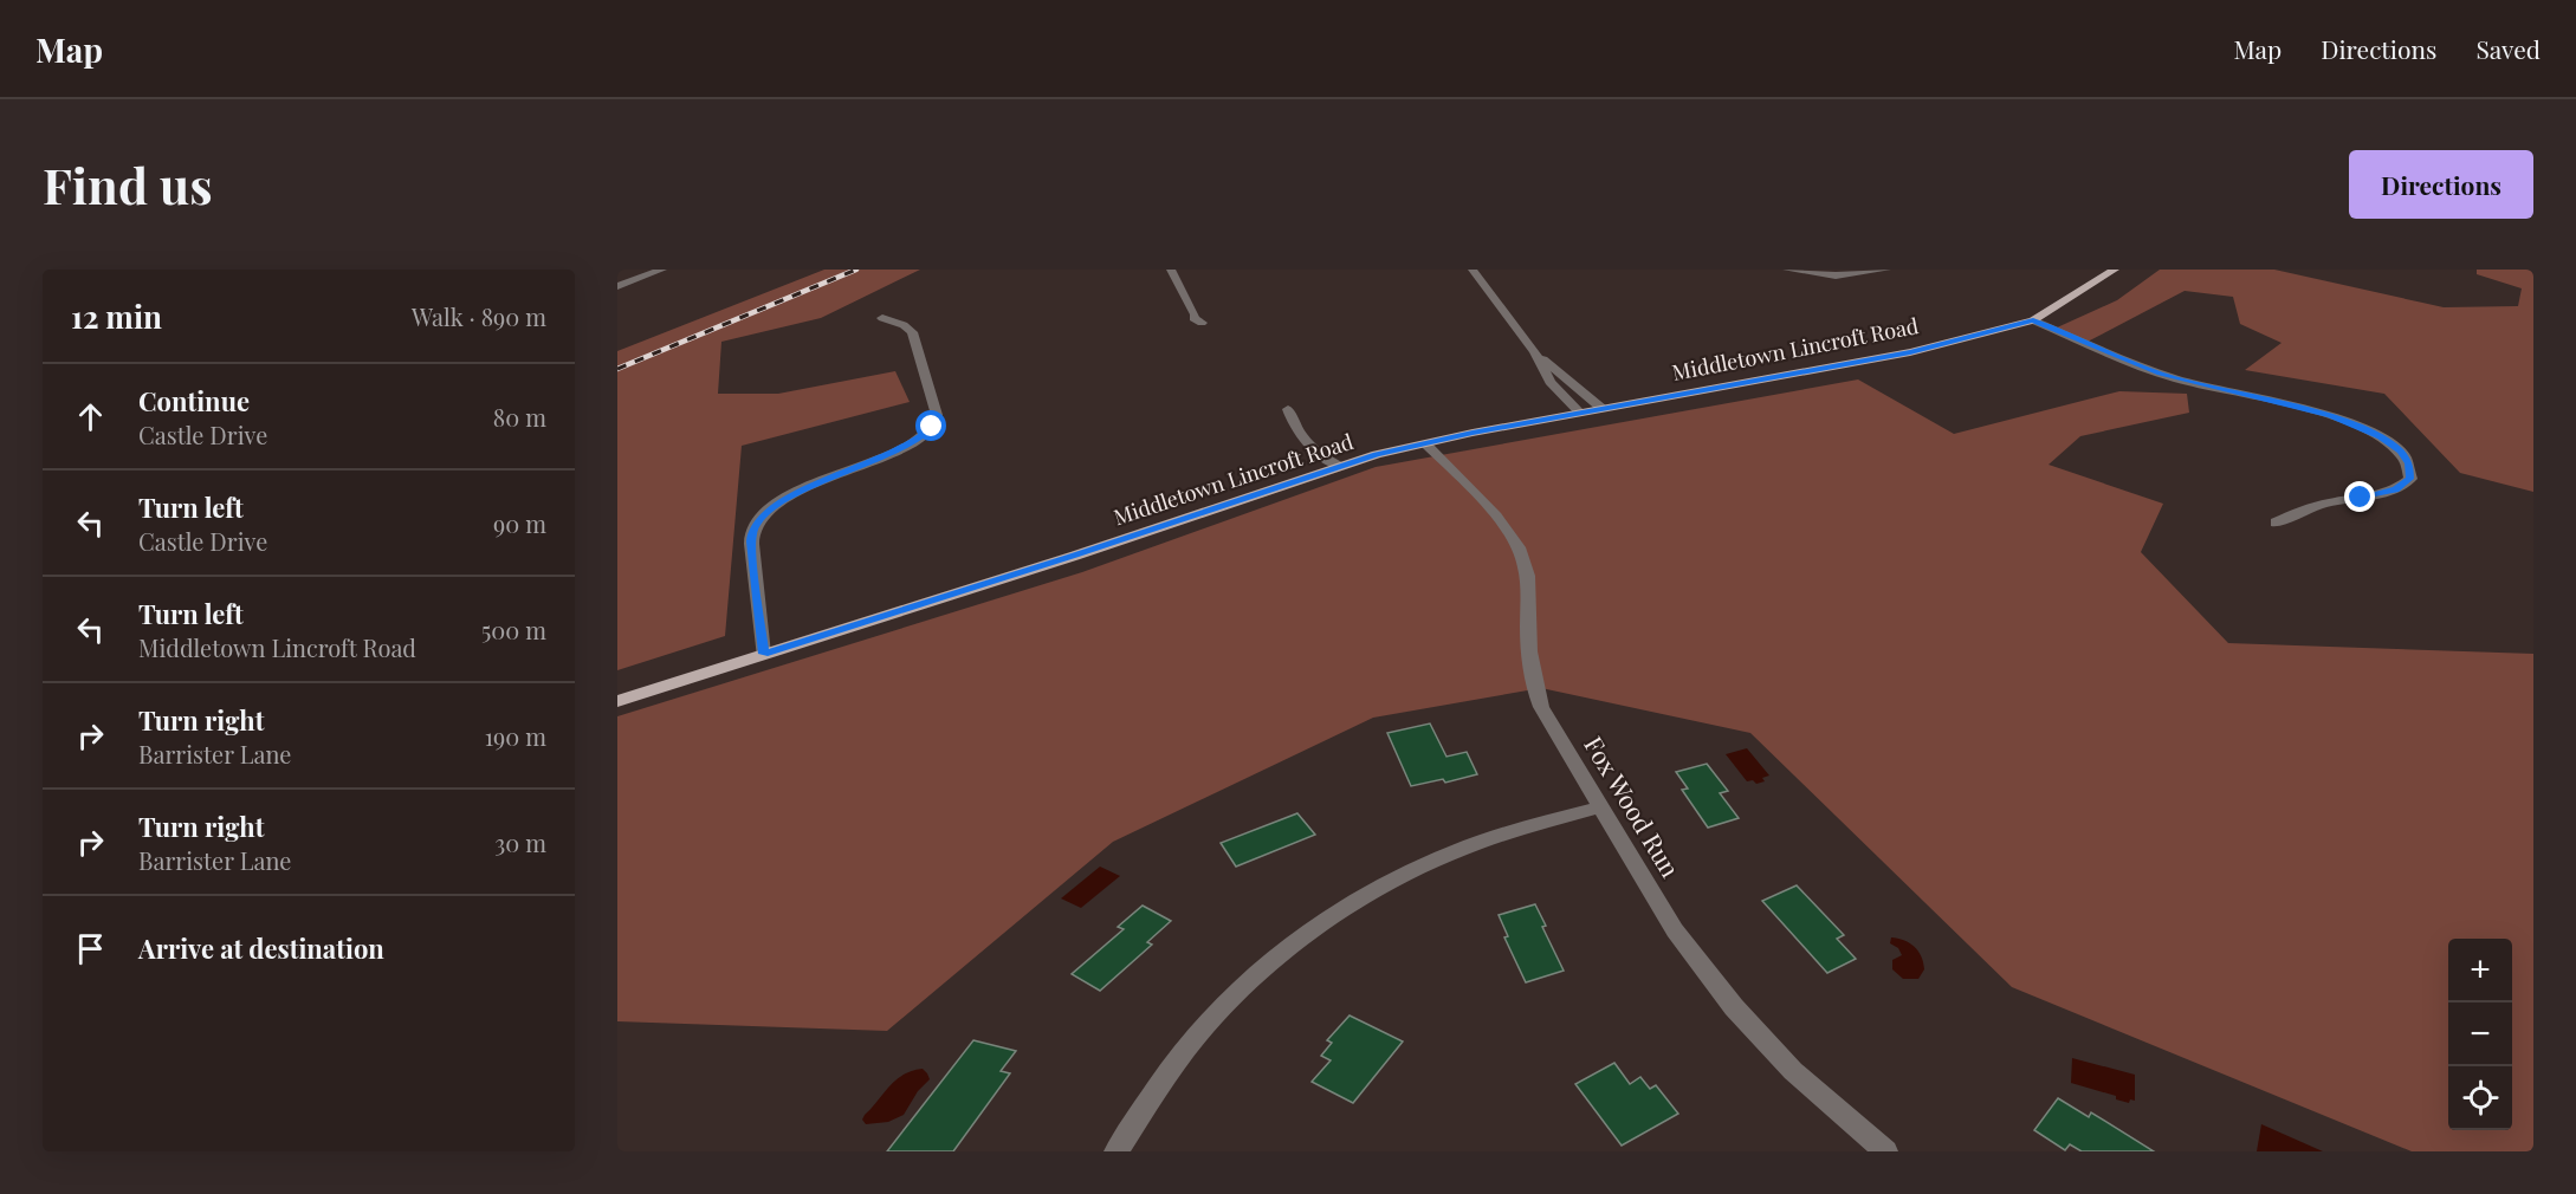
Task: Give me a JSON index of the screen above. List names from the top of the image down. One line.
{"streets":{"main road":["Middletown Lincroft Road"],"street":["Fox Wood Run"]},"crossings":[["Middletown Lincroft Road","Fox Wood Run"]],"page":{"header":"Map","nav":["Map","Directions","Saved"],"buttons":"Directions","title":"Find us","heading":["12 min","Walk · 890 m"],"list":[["Continue","Castle Drive","80 m"],["Turn left","Castle Drive","90 m"],["Turn left","Middletown Lincroft Road","500 m"],["Turn right","Barrister Lane","190 m"],["Turn right","Barrister Lane","30 m"],"Arrive at destination"],"map_buttons":["+","−"]}}
